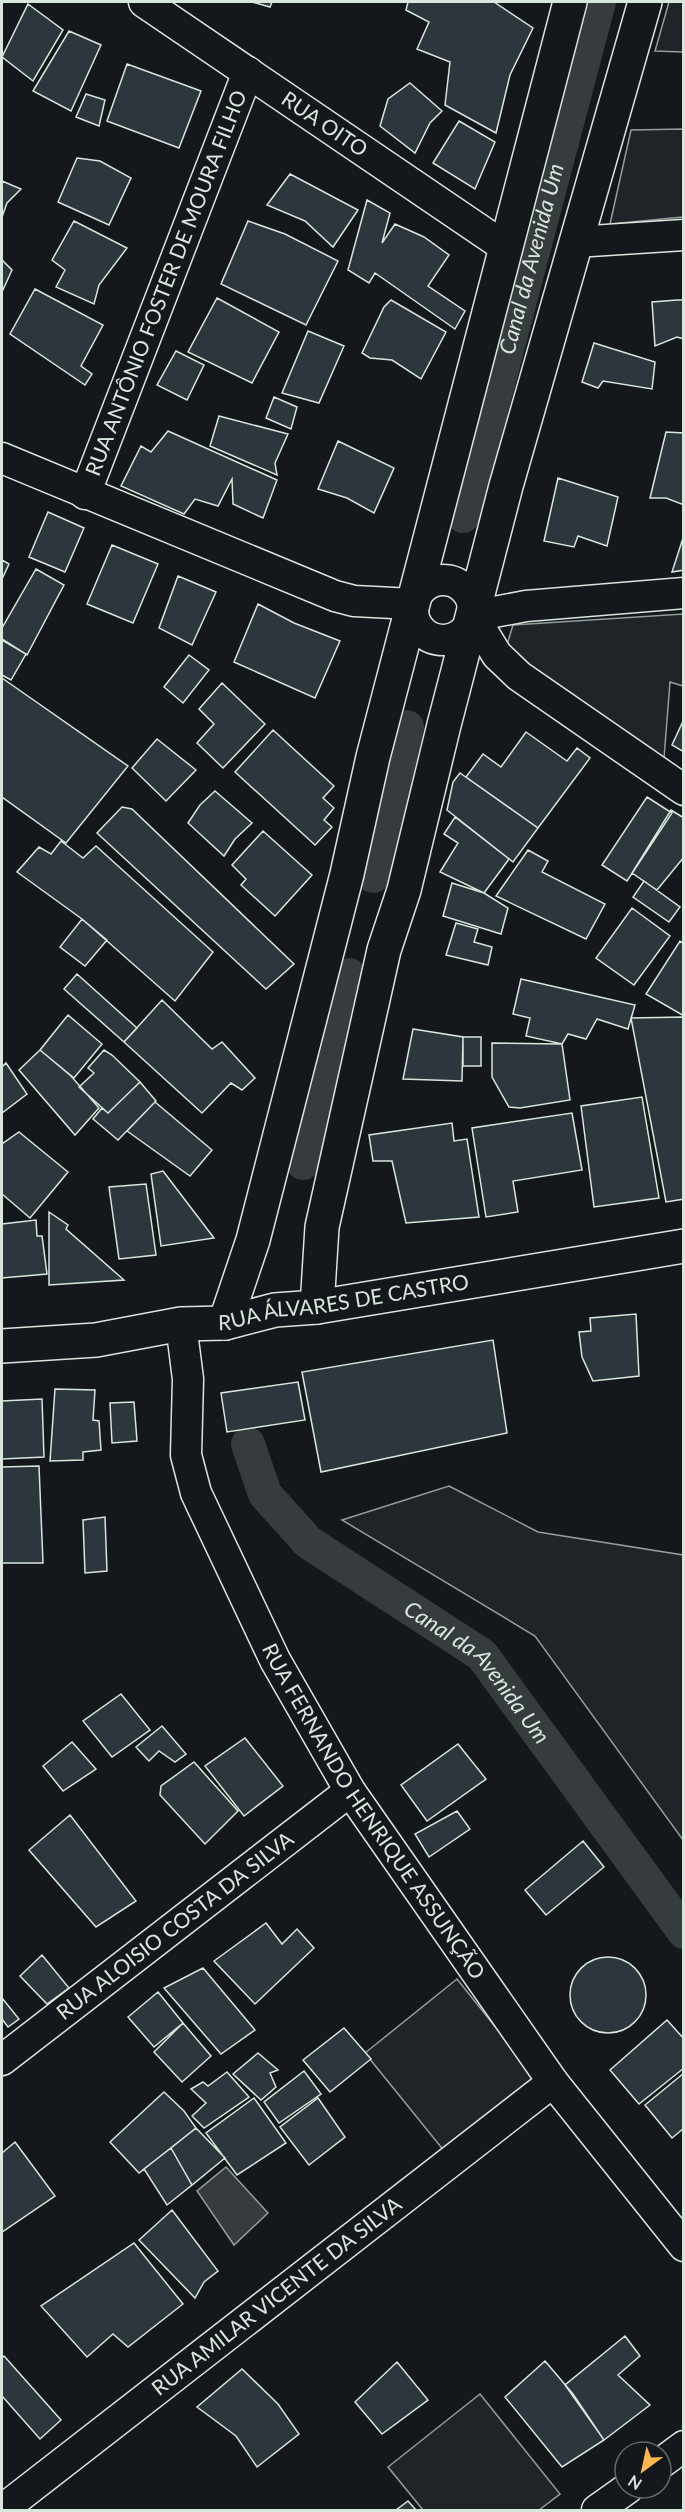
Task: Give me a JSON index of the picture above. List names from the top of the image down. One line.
{"streets":{"street":["RUA OITO","RUA ANTÔNIO FOSTER DE MOURA FILHO","RUA ÁLVARES DE CASTRO","RUA FERNANDO HENRIQUE ASSUNÇÃO","RUA ALOISIO COSTA DA SILVA","RUA AMILAR VICENTE DA SILVA"]},"crossings":[["RUA OITO","RUA ANTÔNIO FOSTER DE MOURA FILHO"],["RUA ÁLVARES DE CASTRO","RUA FERNANDO HENRIQUE ASSUNÇÃO"],["RUA FERNANDO HENRIQUE ASSUNÇÃO","RUA ALOISIO COSTA DA SILVA"],["RUA FERNANDO HENRIQUE ASSUNÇÃO","RUA AMILAR VICENTE DA SILVA"]],"water":["Canal da Avenida Um"],"north":"bottom left"}
